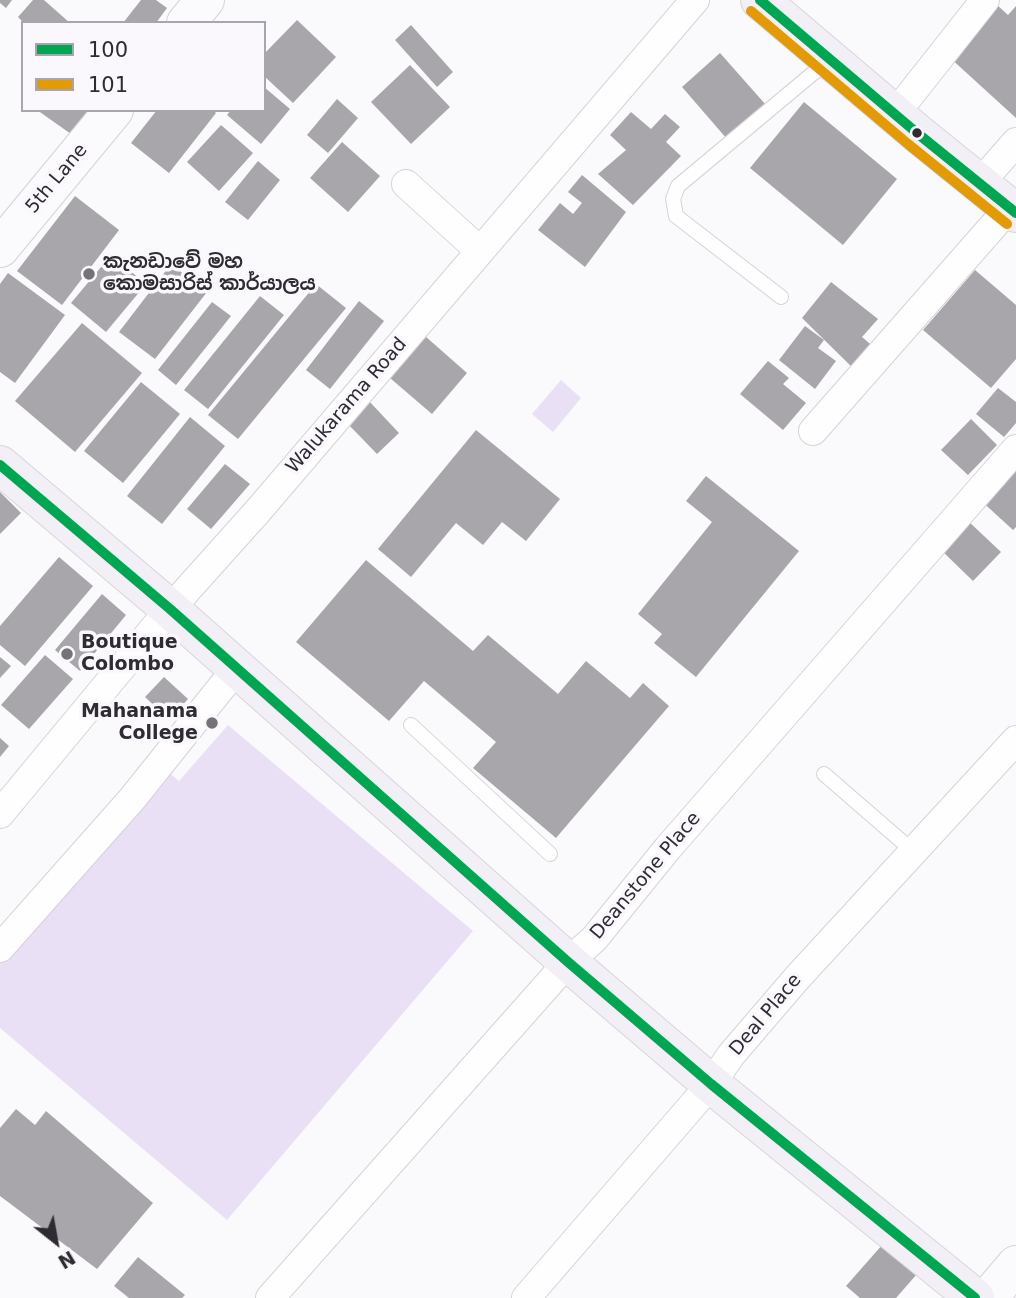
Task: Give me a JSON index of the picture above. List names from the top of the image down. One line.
{"streets":{"main road":["5th Lane"],"street":["Walukarama Road","Deanstone Place","Deal Place"]},"places":["කැනඩාවේ මහ කොමසාරිස් කාර්යාලය","Boutique Colombo","Mahanama College"],"lines":["transit line 100","transit line 101"],"legend":["100","101"],"north":"bottom right"}
